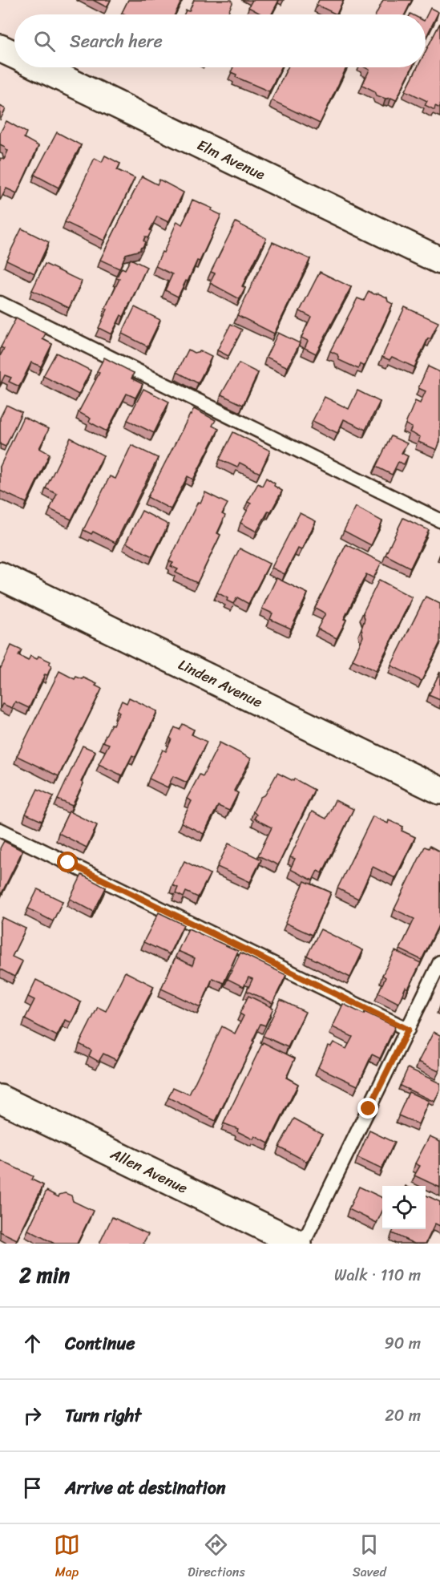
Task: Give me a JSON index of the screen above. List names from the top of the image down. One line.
{"streets":{"street":["Elm Avenue","Linden Avenue","Allen Avenue"]},"page":{"search":"Search here","heading":["2 min","Walk · 110 m"],"list":[["Continue","90 m"],["Turn right","20 m"],"Arrive at destination"],"nav":["Map","Directions","Saved"]}}
